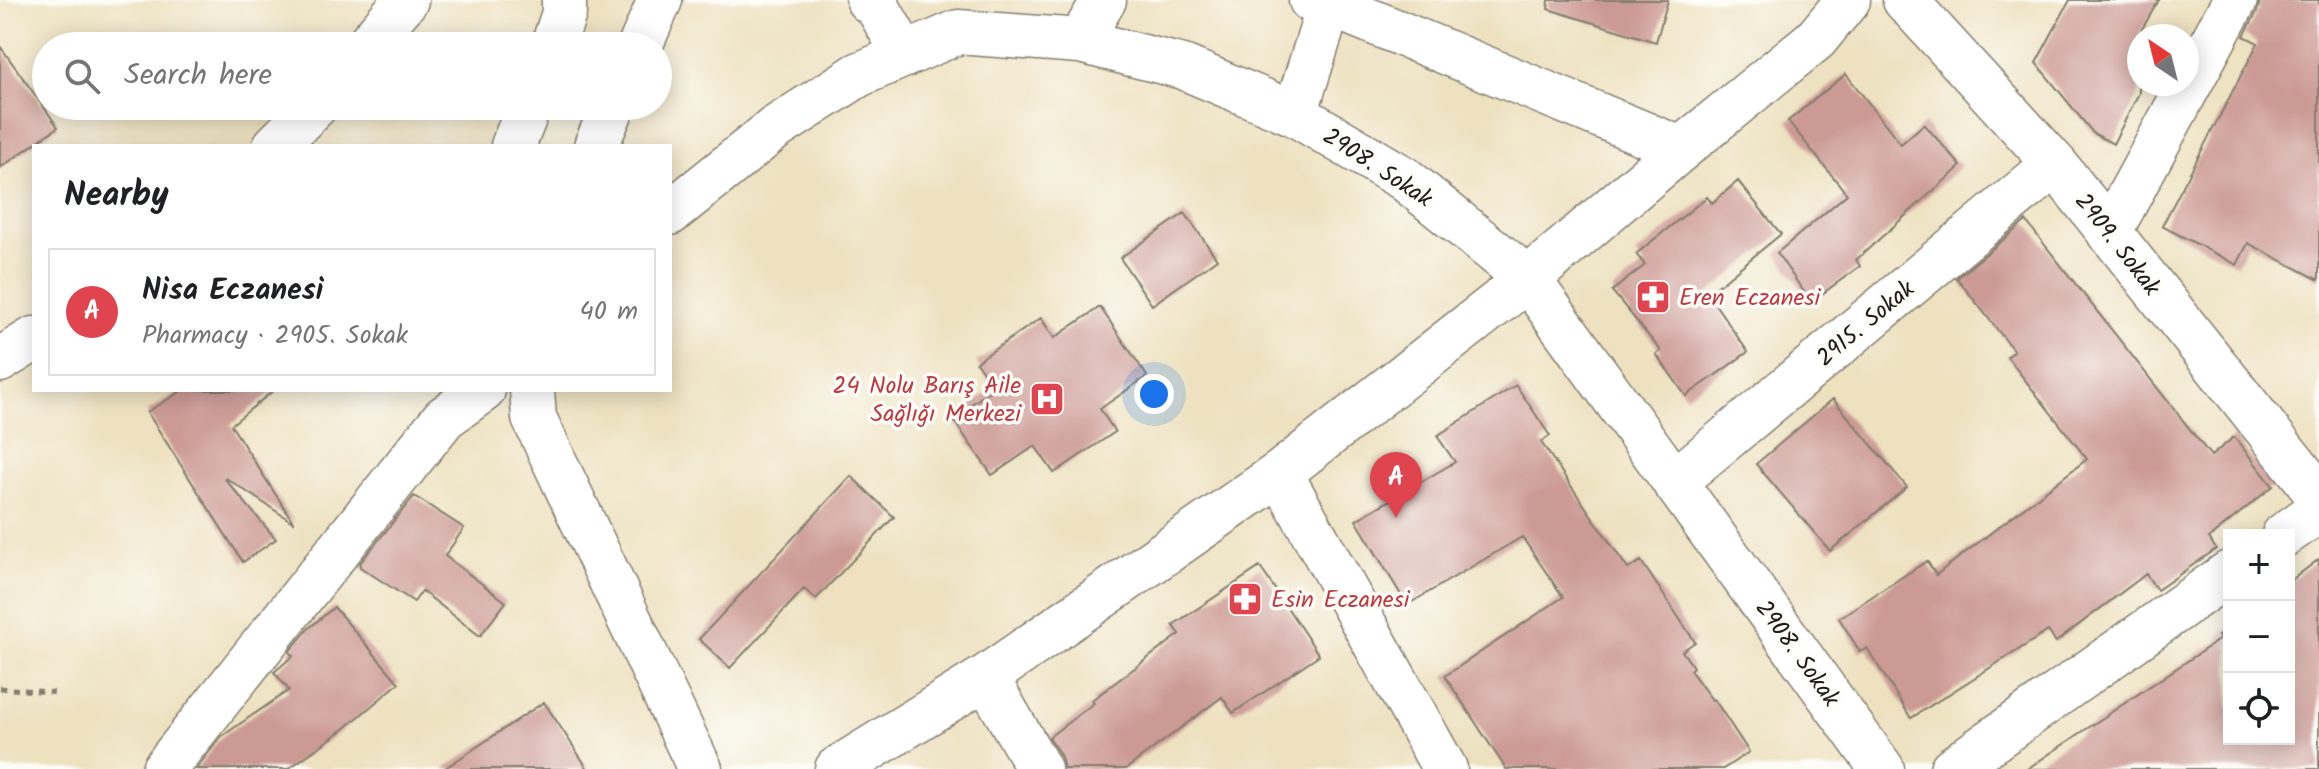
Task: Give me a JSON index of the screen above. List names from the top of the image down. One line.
{"streets":{"street":["2908. Sokak","2909. Sokak","2915. Sokak"]},"crossings":[["2908. Sokak","2915. Sokak"],["2909. Sokak","2915. Sokak"]],"places":{"pharmacy":["Eren Eczanesi","Esin Eczanesi"],"hospital":["24 Nolu Barış Aile Sağlığı Merkezi"]},"north":"top left","page":{"search":"Search here","heading":"Nearby","list":[{"mark":"A","name":"Nisa Eczanesi","note":"Pharmacy · 2905. Sokak","value":"40 m"}],"pins":"A","map_buttons":["+","−"]}}
